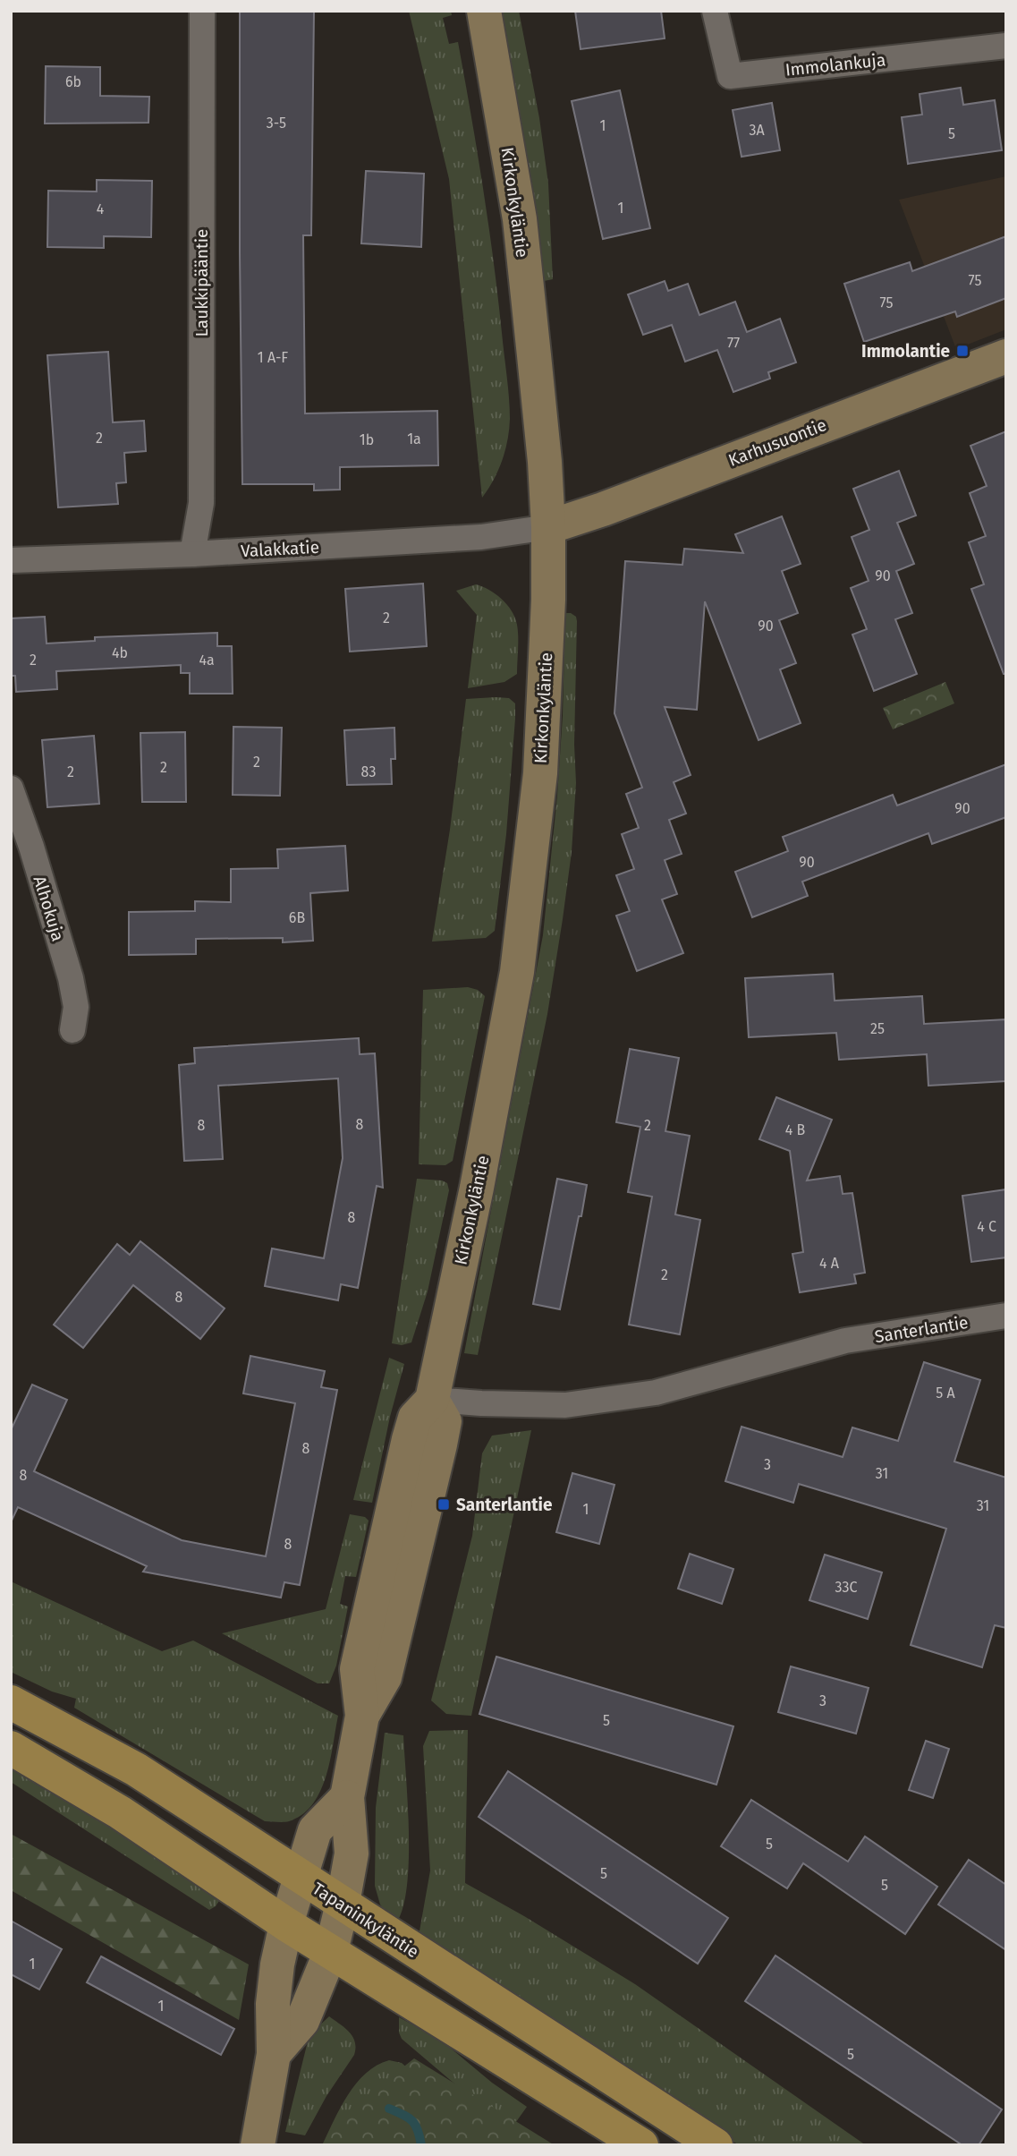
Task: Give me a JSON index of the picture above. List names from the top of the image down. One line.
{"streets":{"main road":["Tapaninkyläntie"],"street":["Immolankuja","Kirkonkyläntie","Laukkipääntie","Karhusuontie","Valakkatie","Alhokuja","Santerlantie"]},"crossings":[["Kirkonkyläntie","Karhusuontie"],["Kirkonkyläntie","Valakkatie"],["Kirkonkyläntie","Santerlantie"],["Laukkipääntie","Valakkatie"],["Karhusuontie","Valakkatie"]],"places":{"transit":["Immolantie","Santerlantie"]},"house_numbers":["6b","3-5","1","3A","5","1","4","75","75","77","1 A-F","2","1a","1b","90","2","90","4b","2","4a","2","2","2","83","90","90","6B","25","8","8","2","4 B","8","4 C","4 A","2","8","5 A","8","3","31","8","31","1","8","33C","3","5","5","5","5","1","1","5"]}
